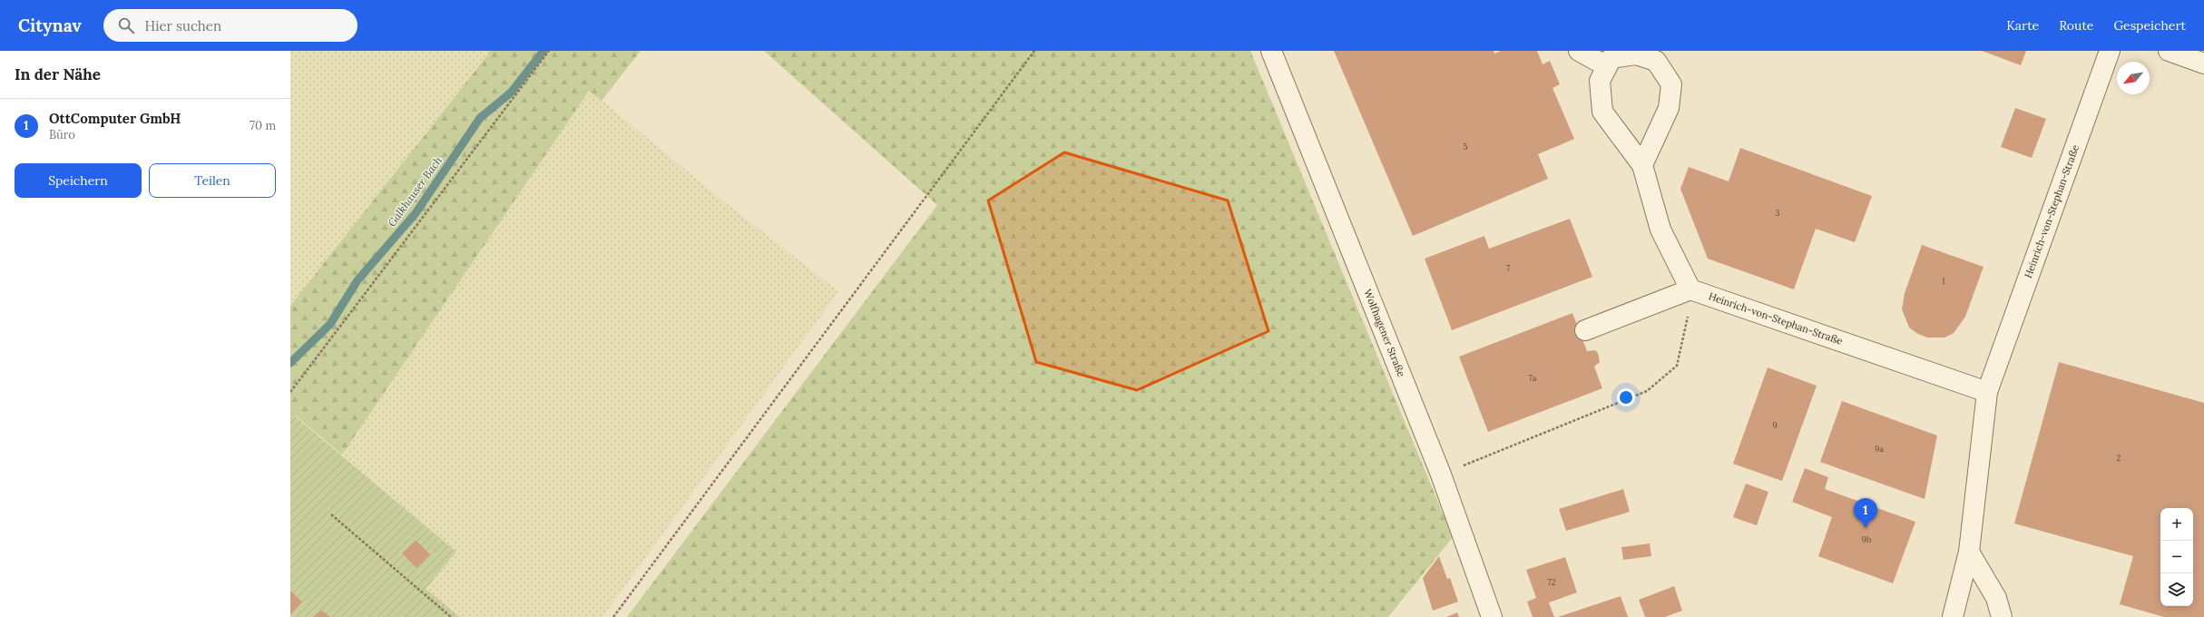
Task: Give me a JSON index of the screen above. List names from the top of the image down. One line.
{"streets":{"street":["Heinrich-von-Stephan-Straße","Wolfhagener Straße"]},"water":["Galkhauser Bach"],"house_numbers":["5","3","7","1","7a","9","9a","2","9b","72"],"north":"bottom left","page":{"header":"Citynav","search":"Hier suchen","nav":["Karte","Route","Gespeichert"],"heading":"In der Nähe","list":[{"mark":"1","name":"OttComputer GmbH","note":"Büro","value":"70 m"}],"buttons":["Speichern","Teilen"],"pins":"1","map_buttons":["+","−"]}}
